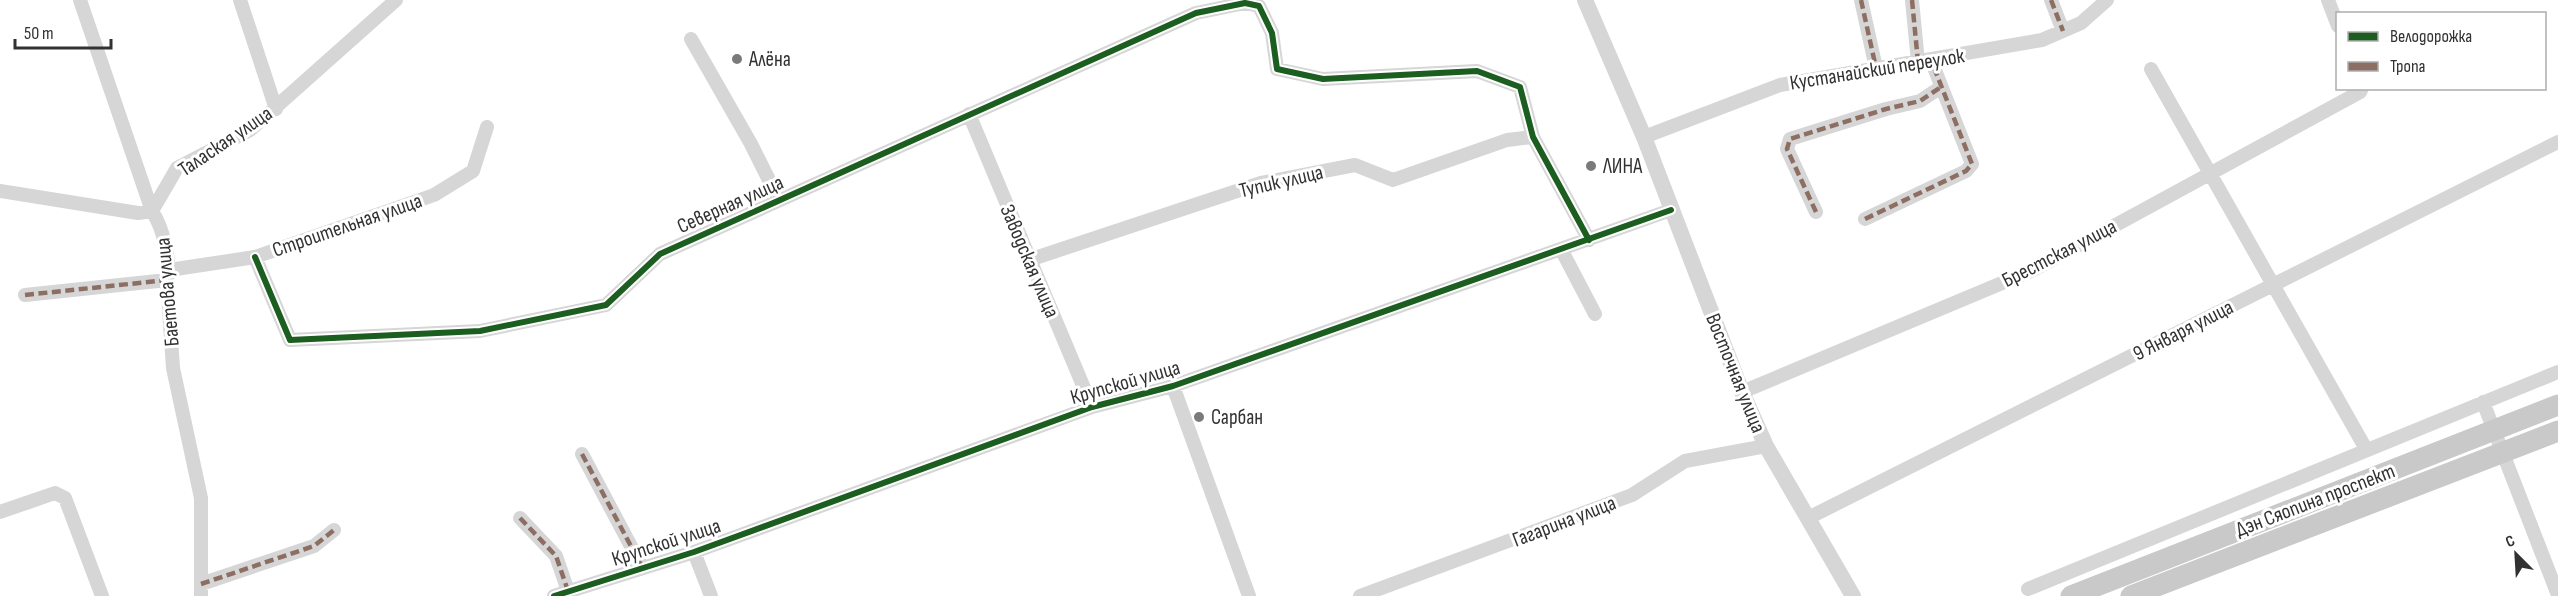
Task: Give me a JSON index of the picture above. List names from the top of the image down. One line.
{"streets":{"main road":["Дэн Сяопина проспект"],"street":["Кустанайский переулок","Талаская улица","Тупик улица","Северная улица","Строительная улица","Брестская улица","Заводская улица","Баетова улица","9 Января улица","Восточная улица","Крупской улица","Гагарина улица"]},"crossings":[["Кустанайский переулок","Восточная улица"],["Талаская улица","Баетова улица"],["Тупик улица","Северная улица"],["Тупик улица","Заводская улица"],["Северная улица","Строительная улица"],["Северная улица","Заводская улица"],["Строительная улица","Баетова улица"],["Брестская улица","Восточная улица"],["Заводская улица","Крупской улица"],["9 Января улица","Восточная улица"],["Восточная улица","Крупской улица"],["Восточная улица","Гагарина улица"]],"places":["Алёна","ЛИНА","Сарбан"],"legend":["Велодорожка","Тропа"],"scale_bar":"50 m","north":"top left"}
